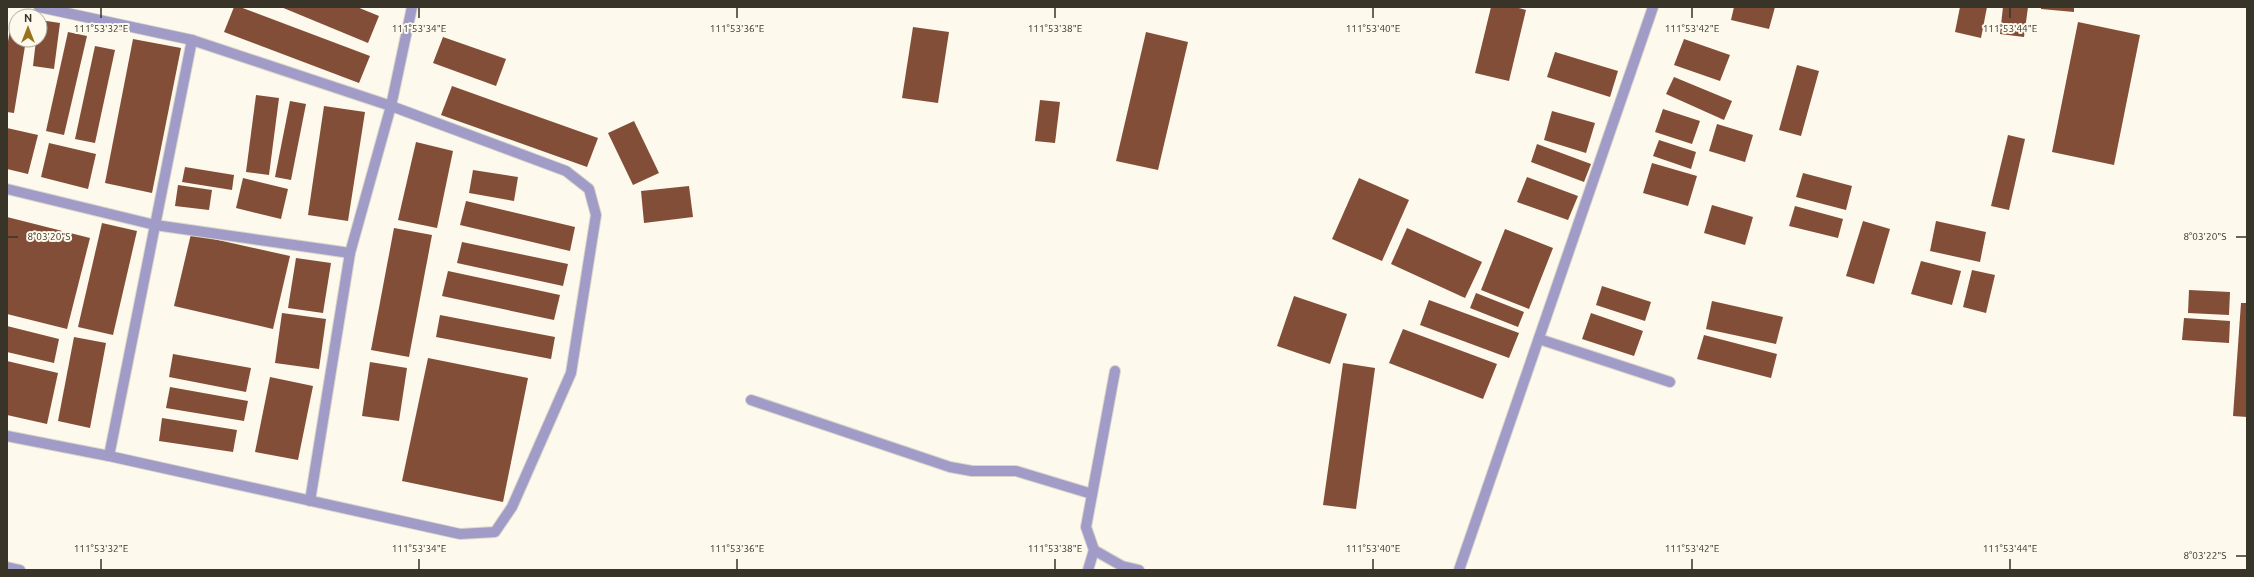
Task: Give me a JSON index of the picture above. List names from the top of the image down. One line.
{"north":"top","coordinates":["111°53'32\"E","111°53'34\"E","111°53'36\"E","111°53'38\"E","111°53'40\"E","111°53'42\"E","111°53'44\"E","8°03'20\"S","8°03'22\"S"]}
